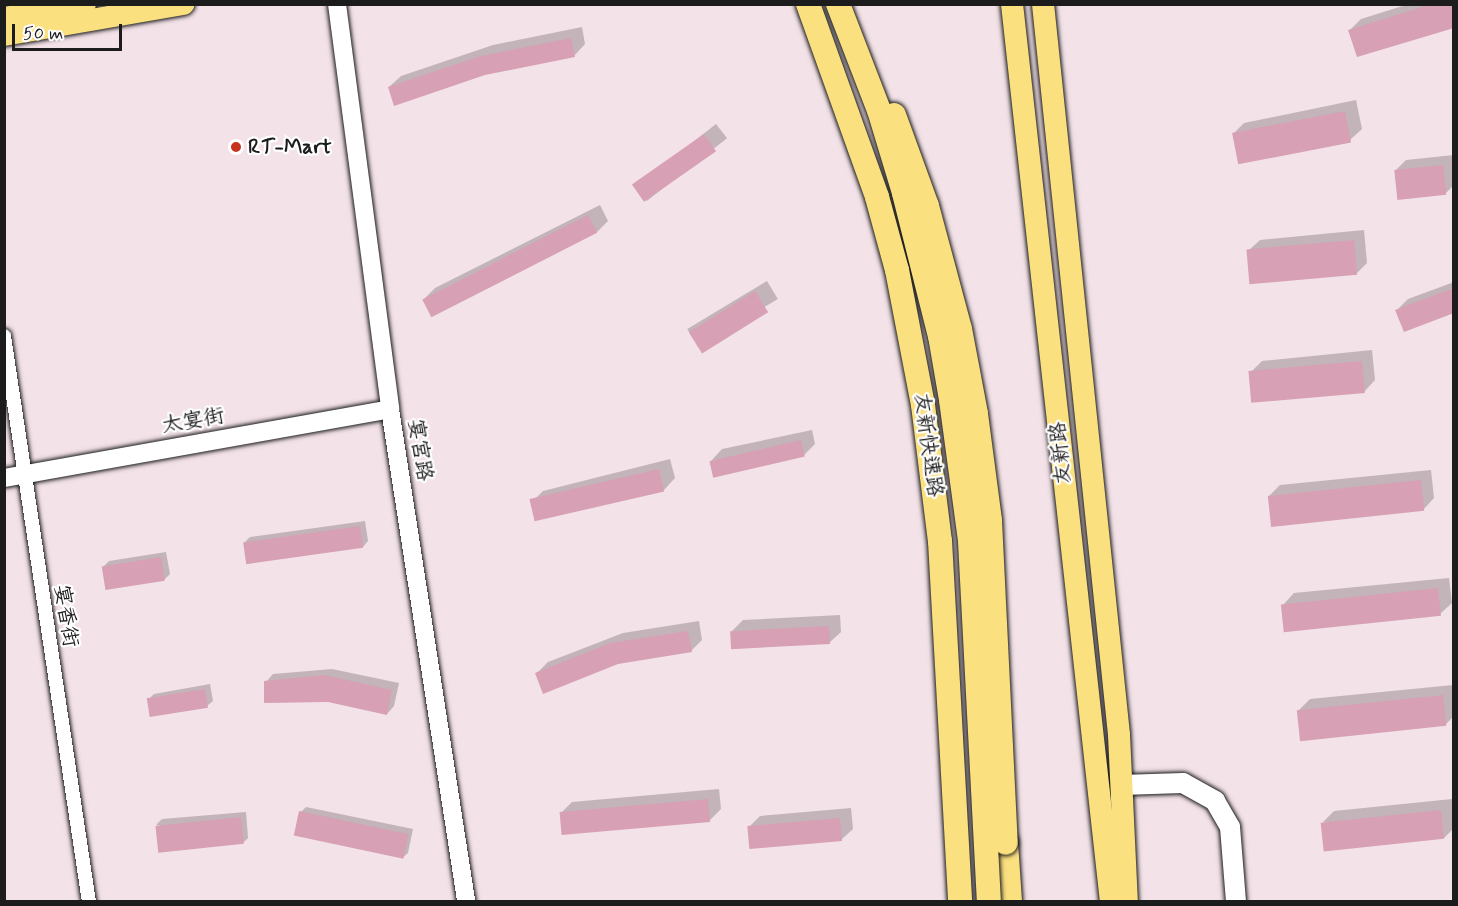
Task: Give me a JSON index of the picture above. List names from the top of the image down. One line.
{"streets":{"highway":["友新快速路"],"main road":["友新路"],"street":["太宴街","宴宫路","宴香街"]},"crossings":[["太宴街","宴宫路"],["太宴街","宴香街"]],"places":["RT-Mart"],"scale_bar":"50 m"}
